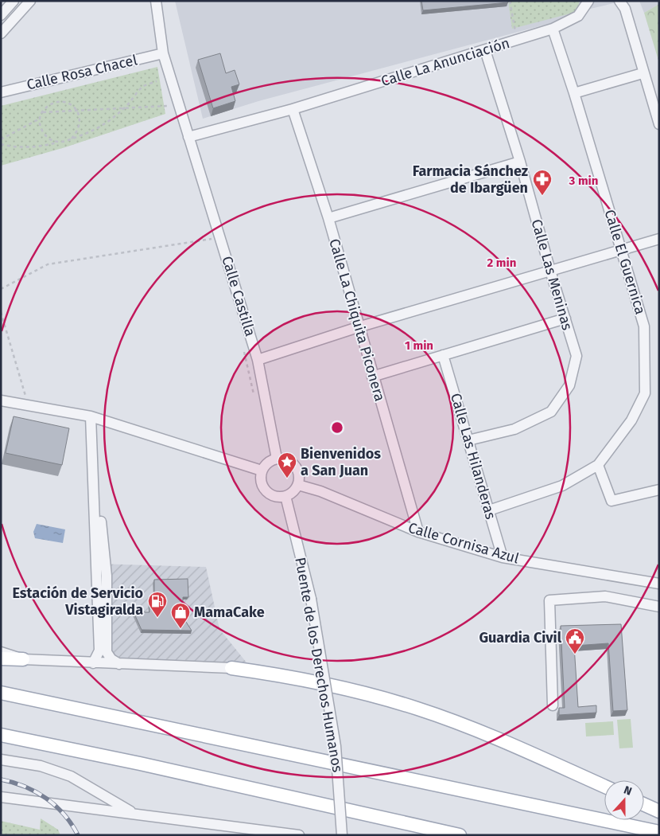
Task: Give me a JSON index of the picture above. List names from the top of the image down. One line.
{"streets":{"street":["Calle La Anunciación","Calle Rosa Chacel","Calle El Guernica","Calle Las Meninas","Calle Castilla","Calle La Chiquita Piconera","Calle Las Hilanderas","Calle Cornisa Azul","Puente de los Derechos Humanos"]},"crossings":[["Calle La Anunciación","Calle El Guernica"],["Calle La Anunciación","Calle Las Meninas"],["Calle La Anunciación","Calle Castilla"],["Calle La Anunciación","Calle La Chiquita Piconera"],["Calle Rosa Chacel","Calle Castilla"],["Calle Las Meninas","Calle Las Hilanderas"],["Calle Castilla","Calle Cornisa Azul"],["Calle Castilla","Puente de los Derechos Humanos"],["Calle La Chiquita Piconera","Calle Cornisa Azul"],["Calle Las Hilanderas","Calle Cornisa Azul"],["Calle Cornisa Azul","Puente de los Derechos Humanos"]],"places":{"pharmacy":["Farmacia Sánchez de Ibargüen"],"place":["Bienvenidos a San Juan"],"fuel station":["Estación de Servicio Vistagiralda"],"shop":["MamaCake"],"public building":["Guardia Civil"]},"north":"top","rings":["3 min","2 min","1 min"]}
